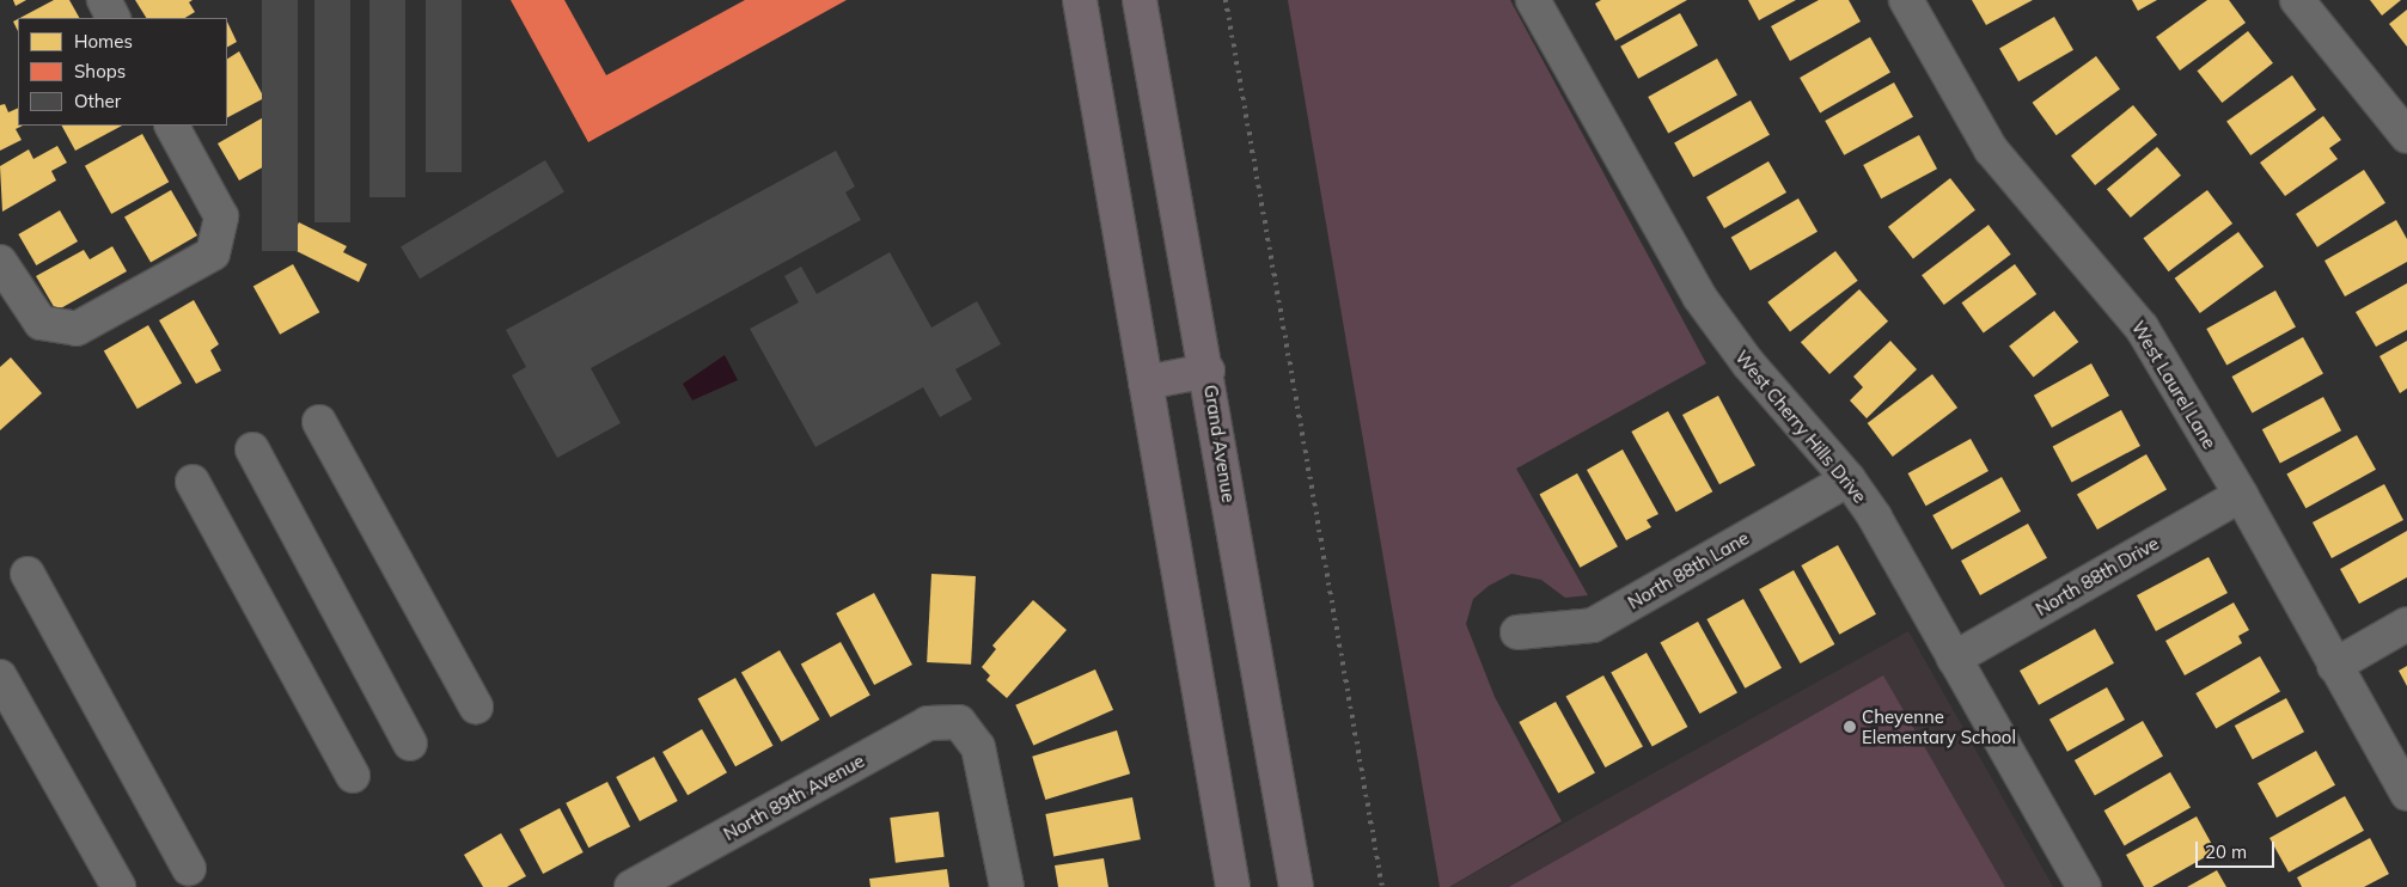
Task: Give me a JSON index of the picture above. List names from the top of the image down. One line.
{"streets":{"highway":["Grand Avenue"],"street":["West Laurel Lane","West Cherry Hills Drive","North 88th Lane","North 88th Drive","North 89th Avenue"]},"crossings":[["West Laurel Lane","North 88th Drive"],["West Cherry Hills Drive","North 88th Lane"],["West Cherry Hills Drive","North 88th Drive"]],"places":["Cheyenne Elementary School"],"legend":["Homes","Shops","Other"],"scale_bar":"20 m"}
